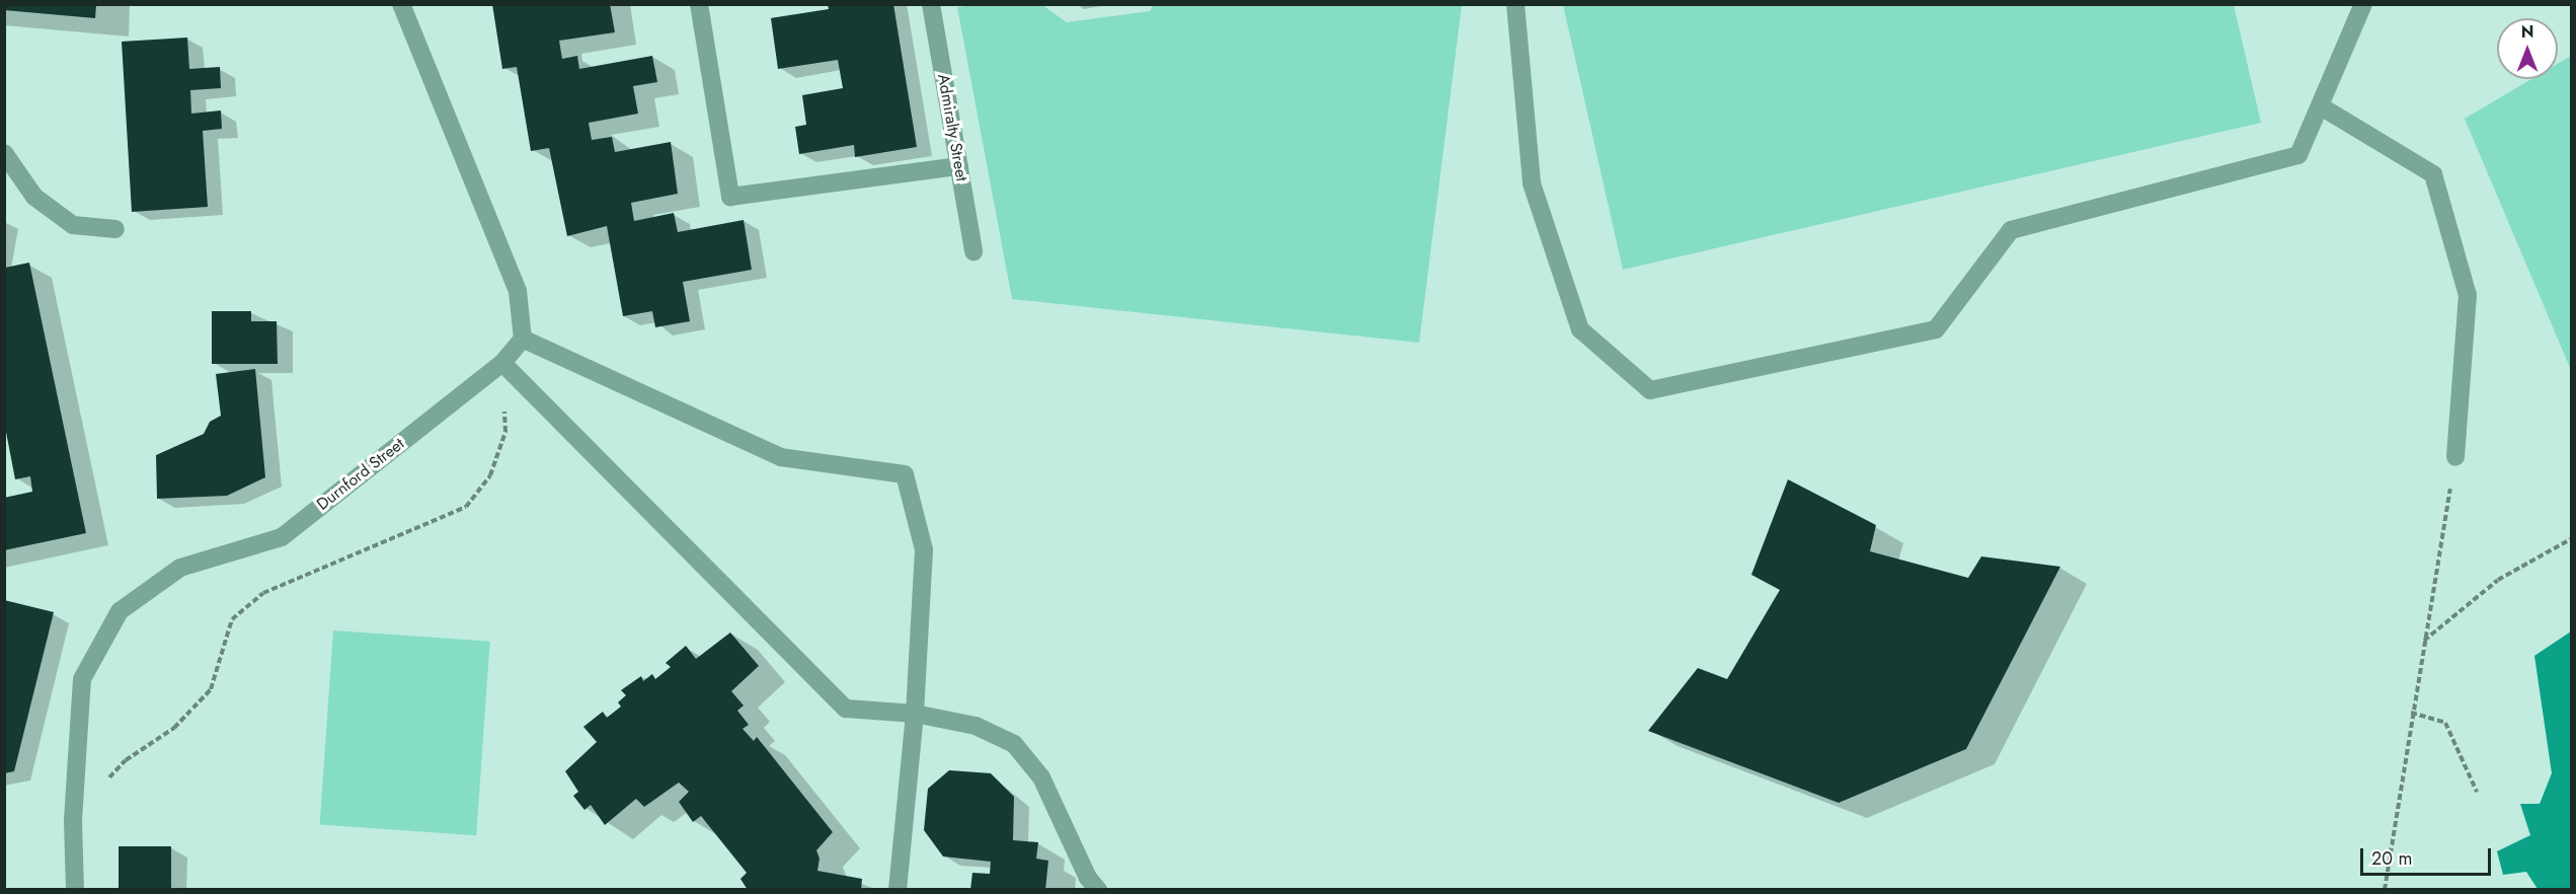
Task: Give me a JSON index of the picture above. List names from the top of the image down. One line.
{"streets":{"street":["Admiralty Street","Durnford Street"]},"scale_bar":"20 m","north":"top"}
